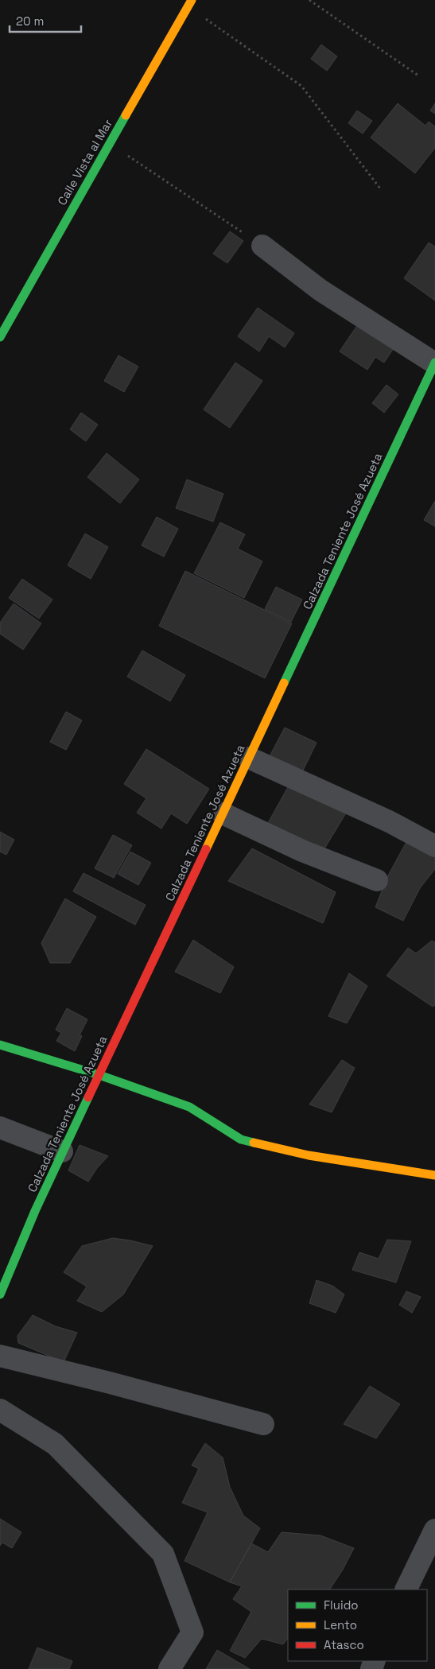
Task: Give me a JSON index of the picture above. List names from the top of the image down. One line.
{"streets":{"main road":["Calle Vista al Mar","Calzada Teniente José Azueta"]},"legend":["Fluido","Lento","Atasco"],"scale_bar":"20 m"}
